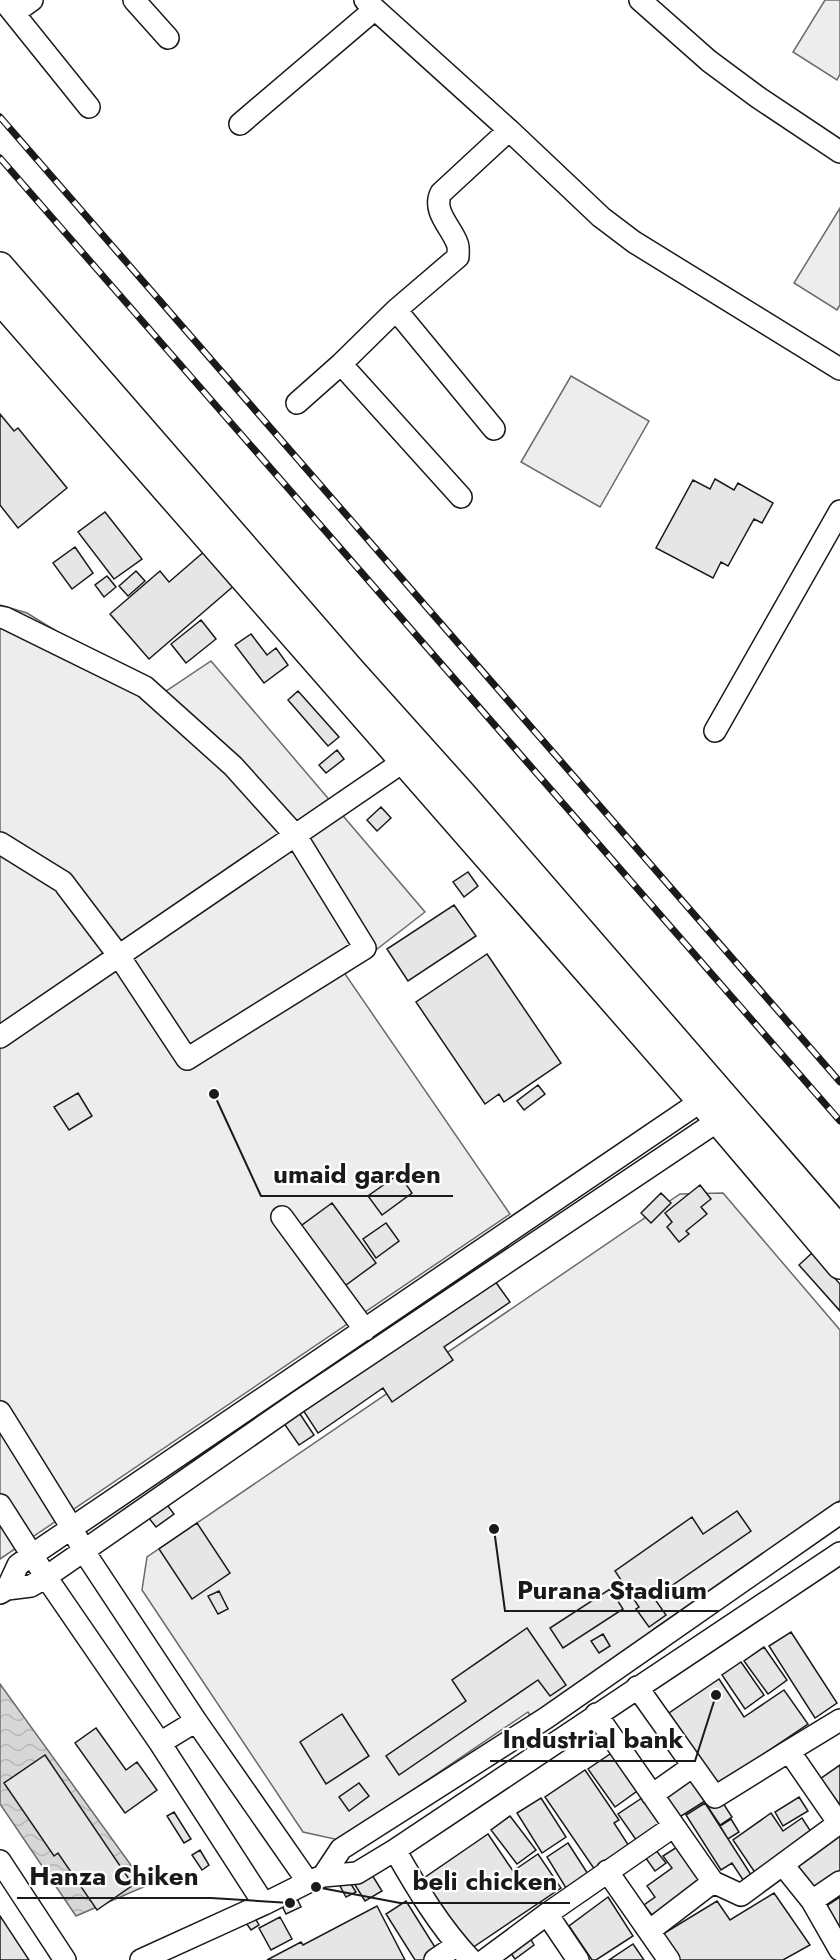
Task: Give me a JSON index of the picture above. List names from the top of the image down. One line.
{"places":["umaid garden","Purana Stadium","Industrial bank","beli chicken","Hanza Chiken"]}
